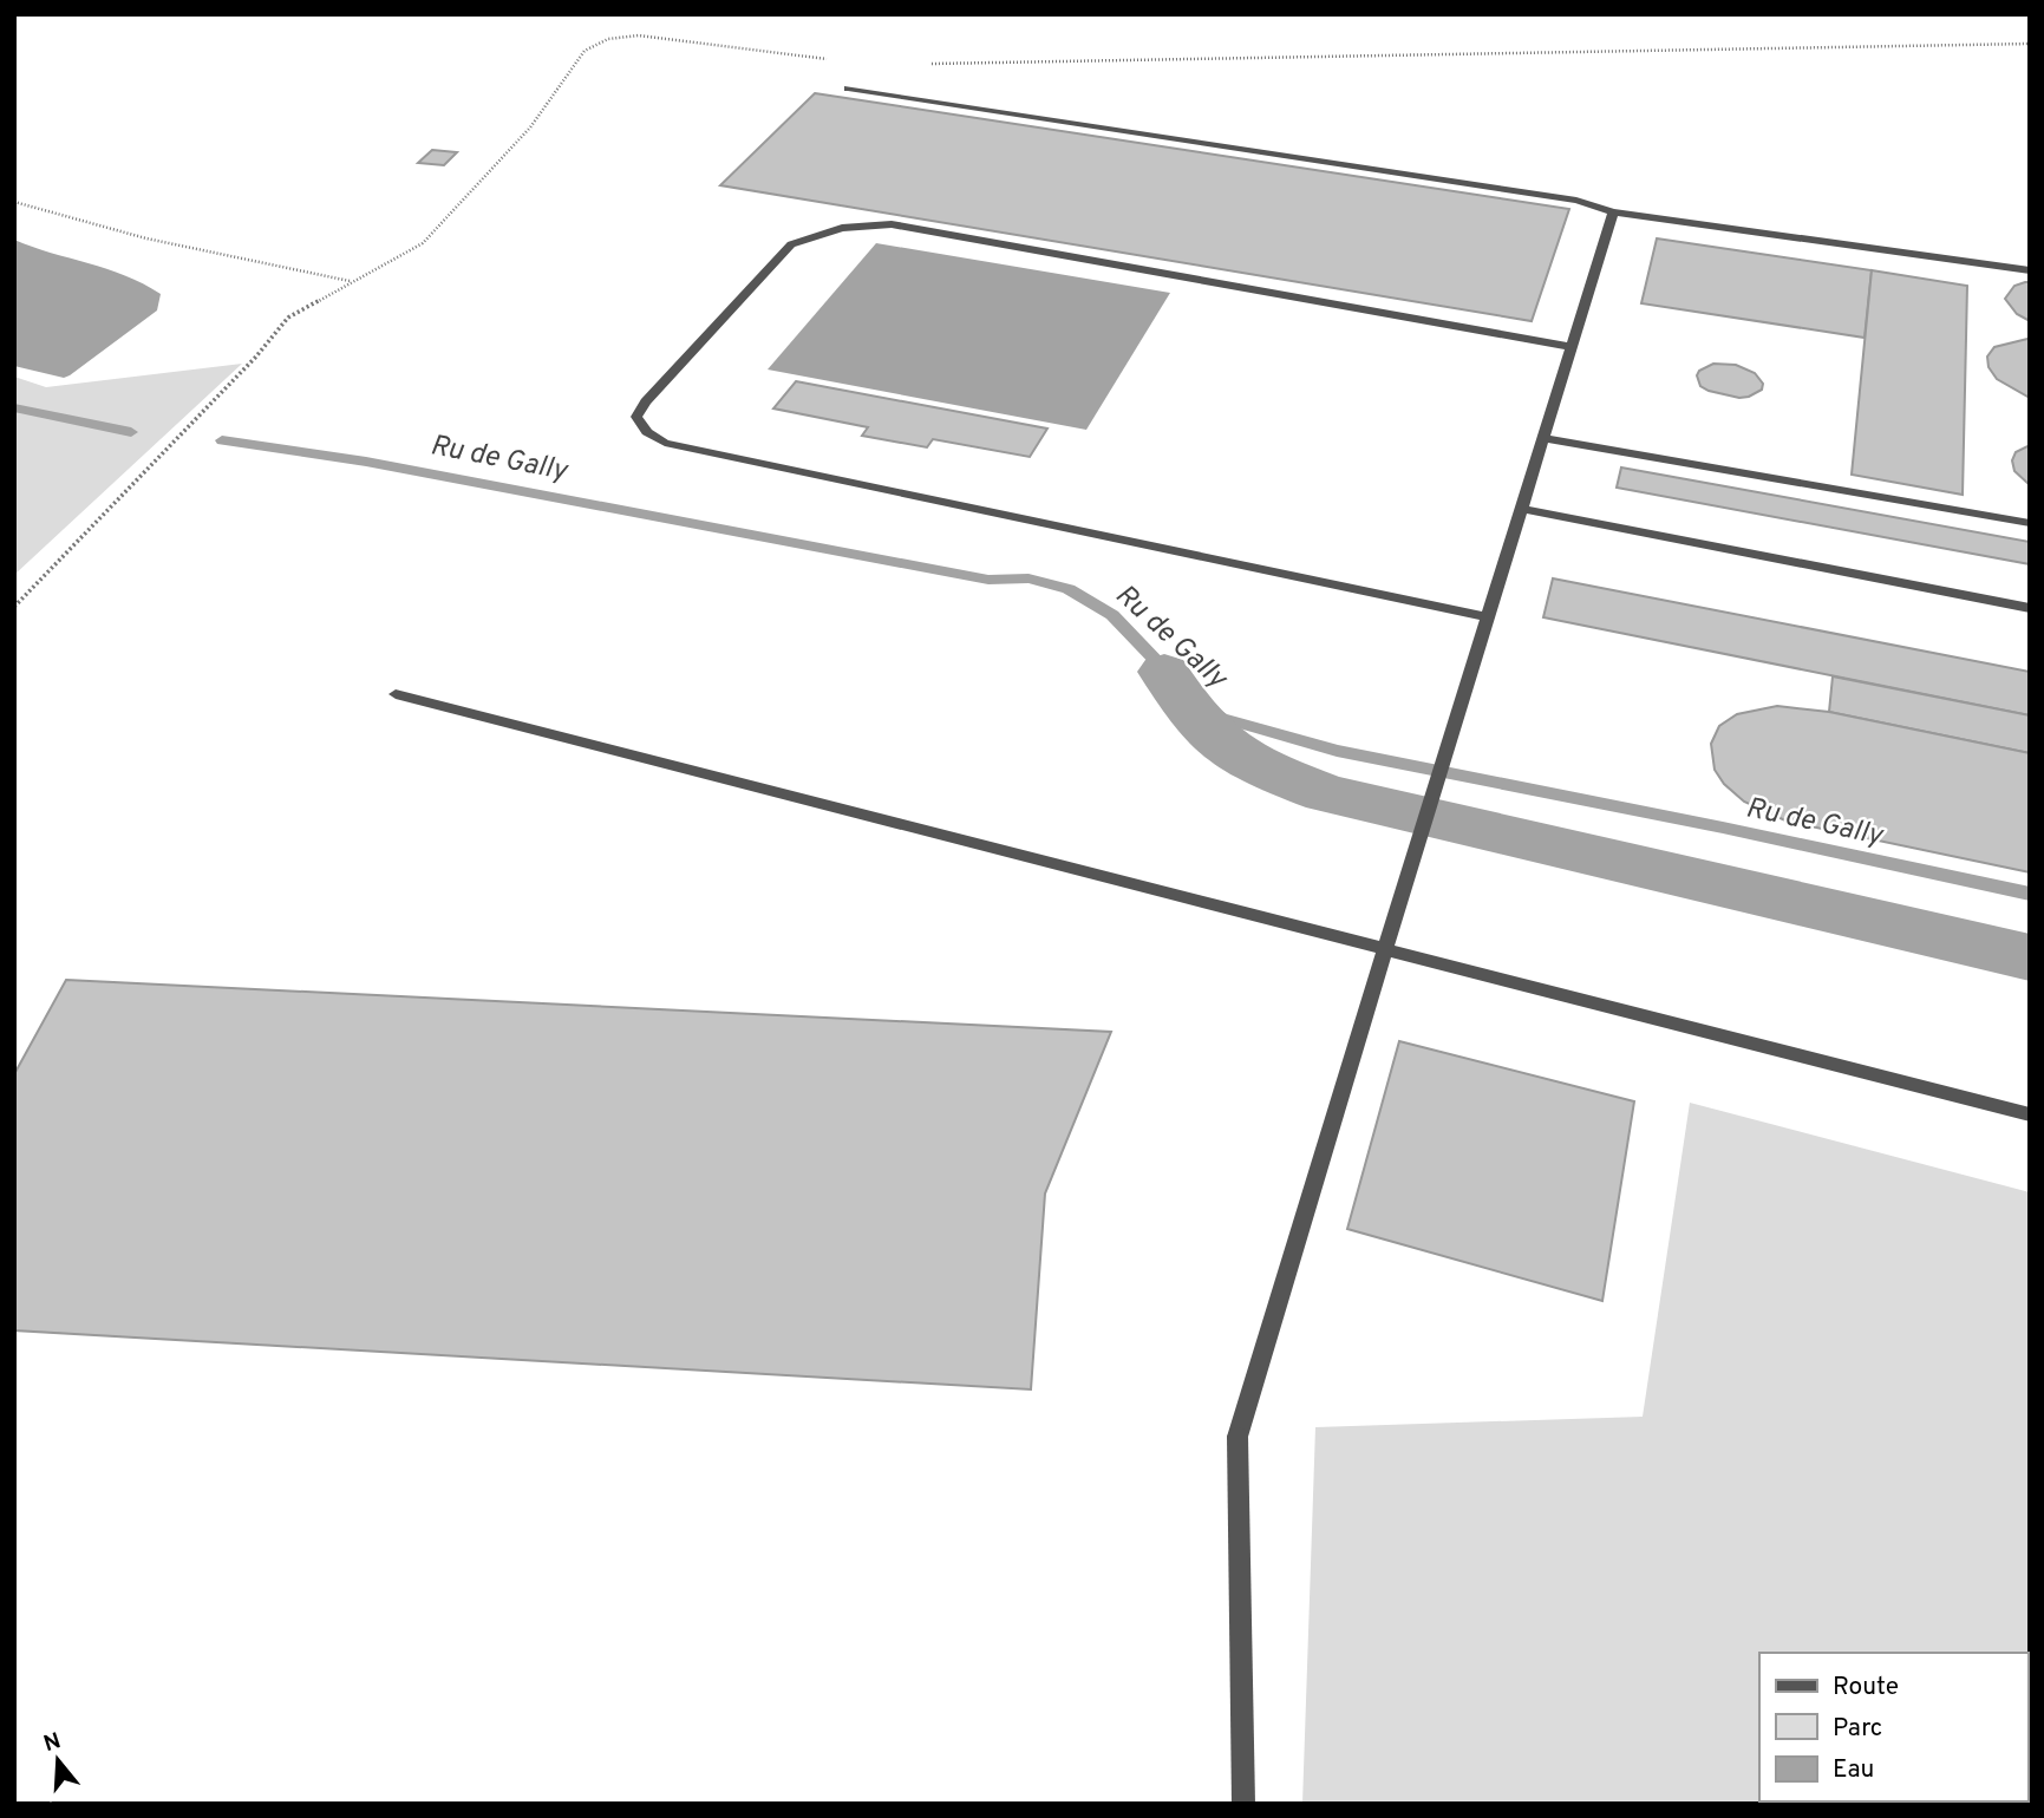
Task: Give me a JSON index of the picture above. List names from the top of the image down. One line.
{"water":["Ru de Gally"],"legend":["Route","Parc","Eau"],"north":"top"}
